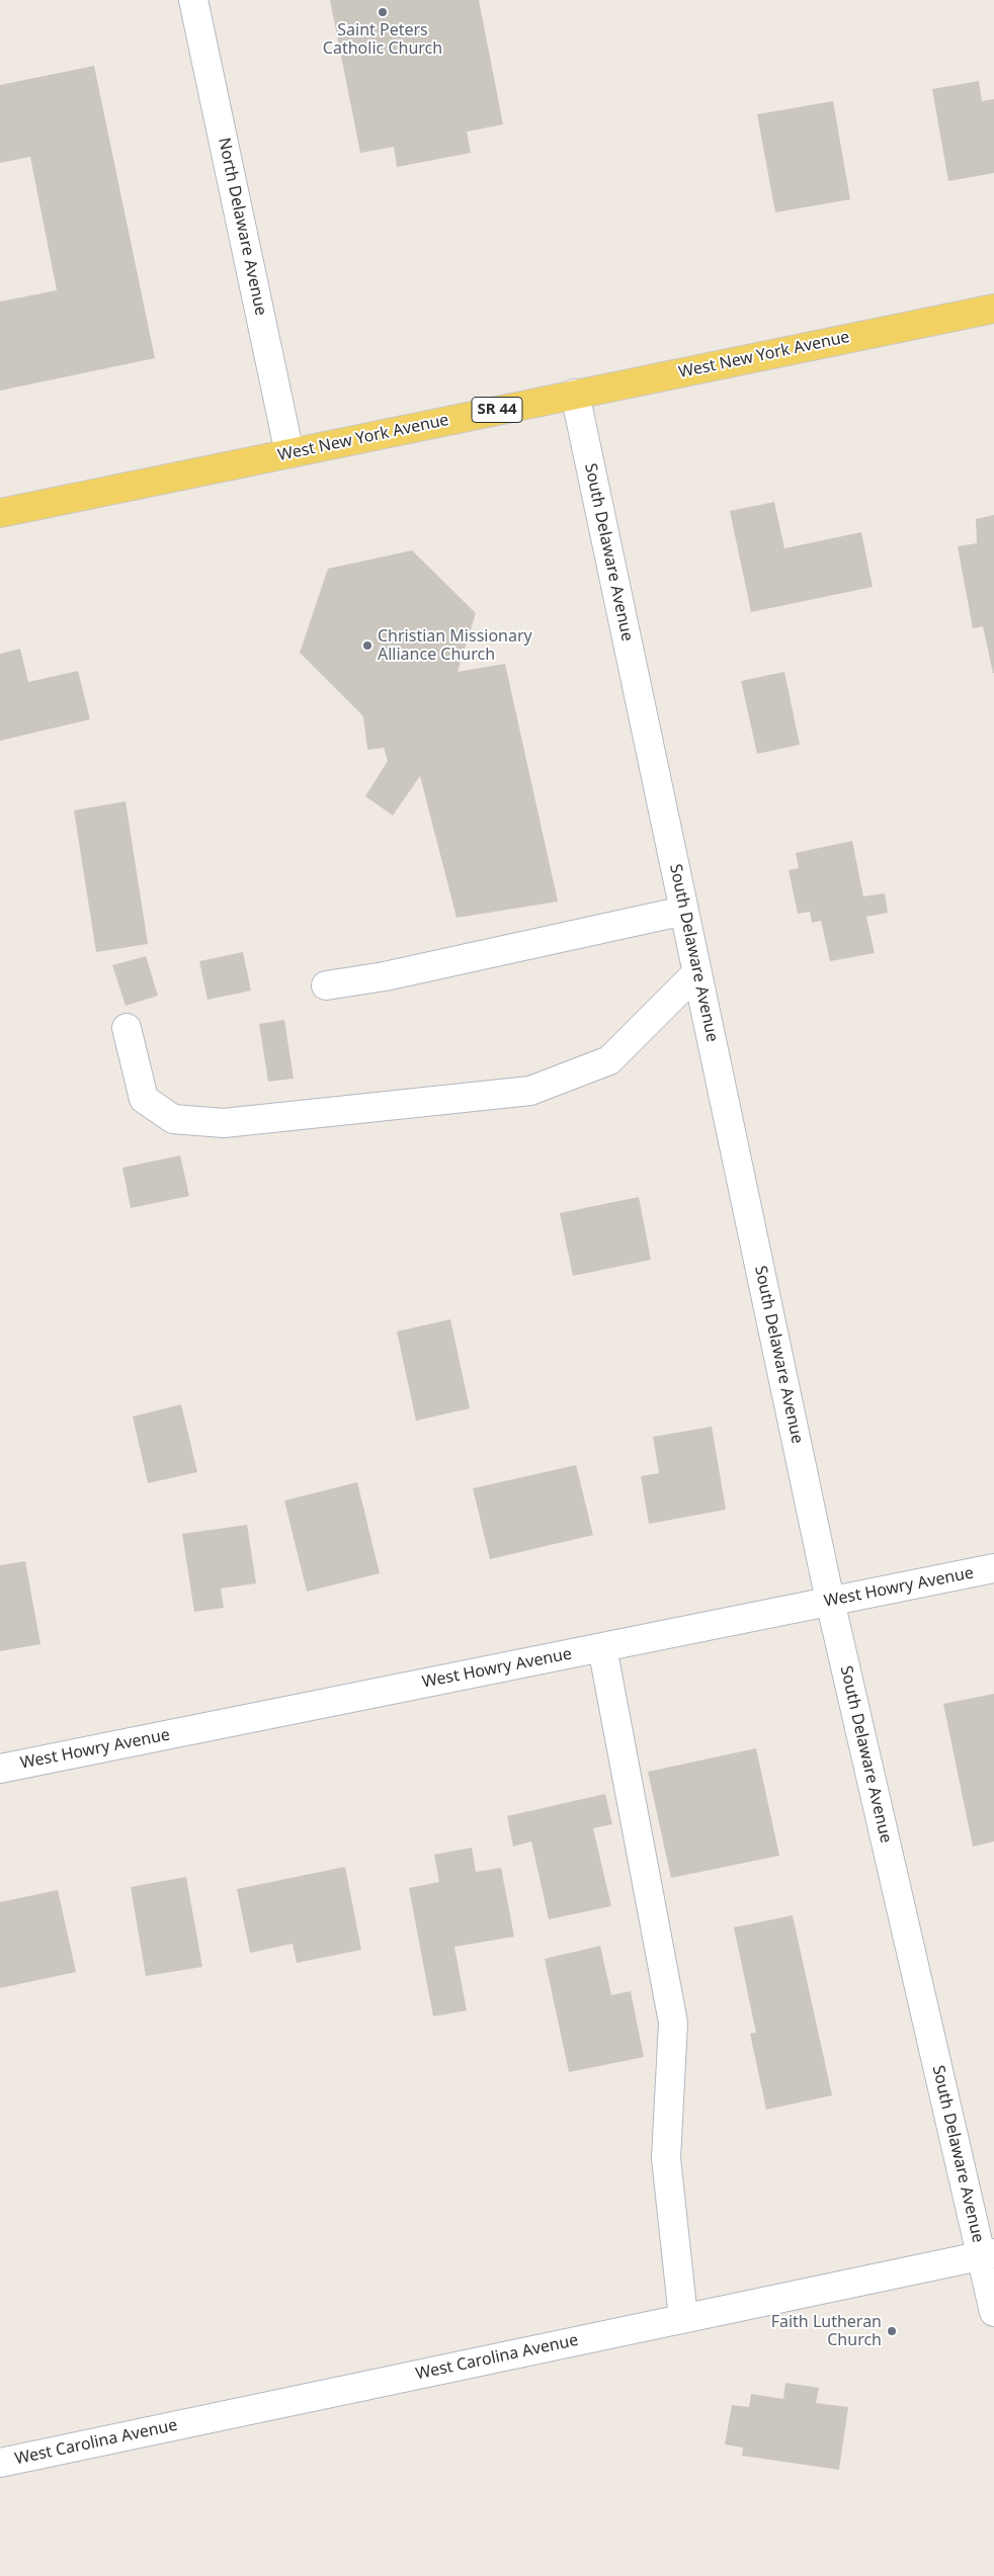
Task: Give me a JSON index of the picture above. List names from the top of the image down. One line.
{"streets":{"main road":["West New York Avenue","SR 44"],"street":["North Delaware Avenue","South Delaware Avenue","West Howry Avenue","West Carolina Avenue"]},"crossings":[["North Delaware Avenue","West New York Avenue"],["West New York Avenue","South Delaware Avenue"],["South Delaware Avenue","West Howry Avenue"],["South Delaware Avenue","West Carolina Avenue"]],"places":["Saint Peters Catholic Church","Christian Missionary Alliance Church","Faith Lutheran Church"]}
